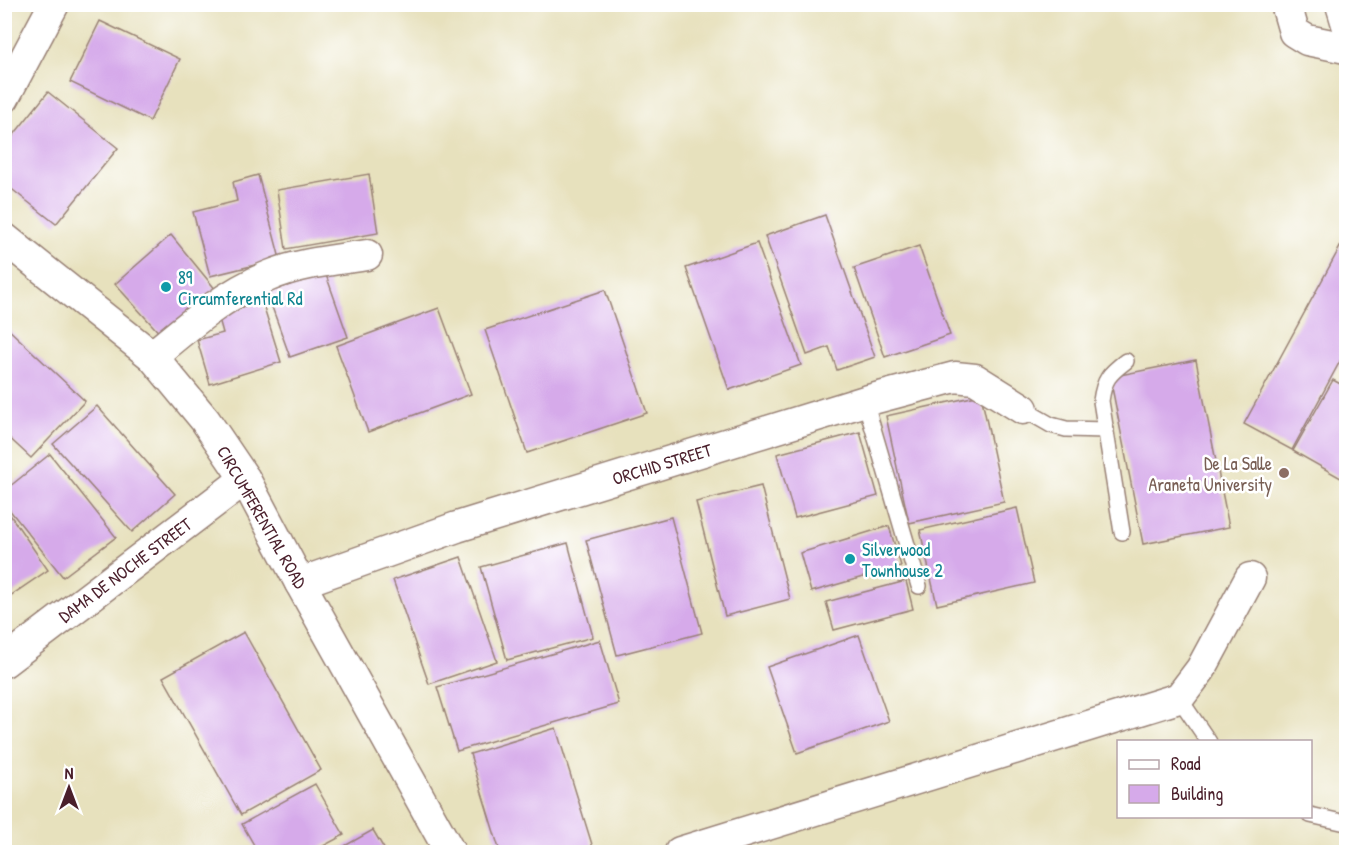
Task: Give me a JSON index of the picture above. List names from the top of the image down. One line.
{"streets":{"street":["ORCHID STREET","CIRCUMFERENTIAL ROAD","DAMA DE NOCHE STREET"]},"crossings":[["ORCHID STREET","CIRCUMFERENTIAL ROAD"],["CIRCUMFERENTIAL ROAD","DAMA DE NOCHE STREET"]],"places":["89 Circumferential Rd","De La Salle Araneta University","Silverwood Townhouse 2"],"legend":["Road","Building"],"north":"top"}
